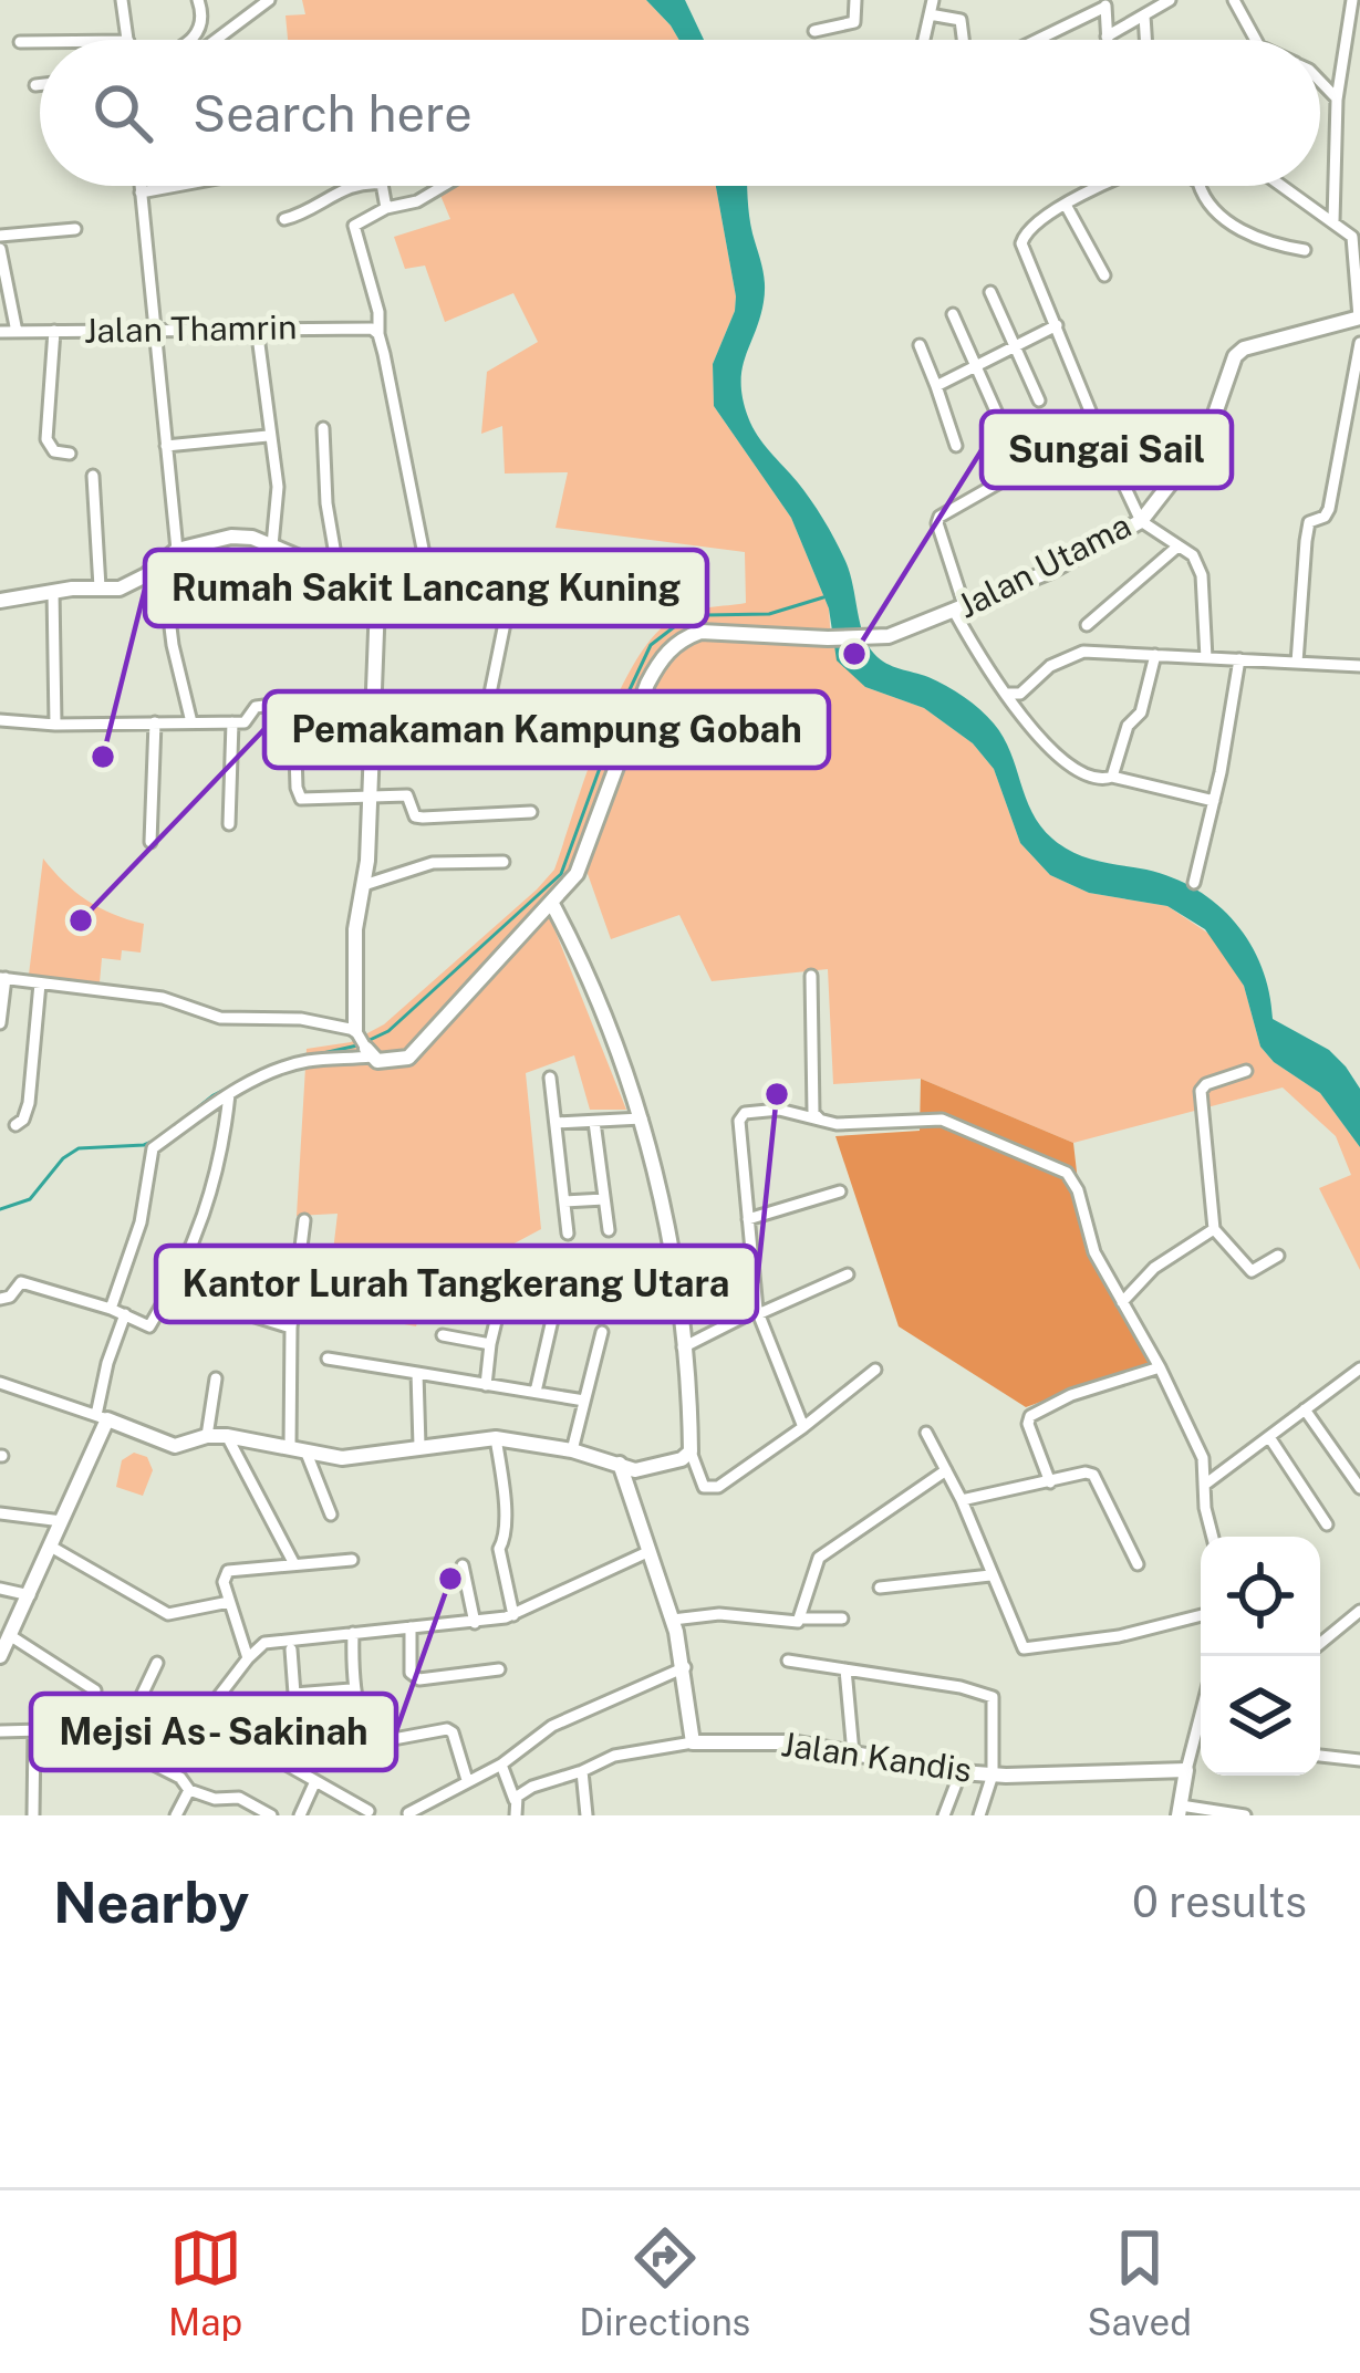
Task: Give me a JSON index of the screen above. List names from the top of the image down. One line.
{"streets":{"street":["Jalan Thamrin","Jalan Utama","Jalan Kandis"]},"places":["Sungai Sail","Rumah Sakit Lancang Kuning","Pemakaman Kampung Gobah","Kantor Lurah Tangkerang Utara","Mejsi As- Sakinah"],"page":{"search":"Search here","heading":["Nearby","0 results"],"nav":["Map","Directions","Saved"]}}
